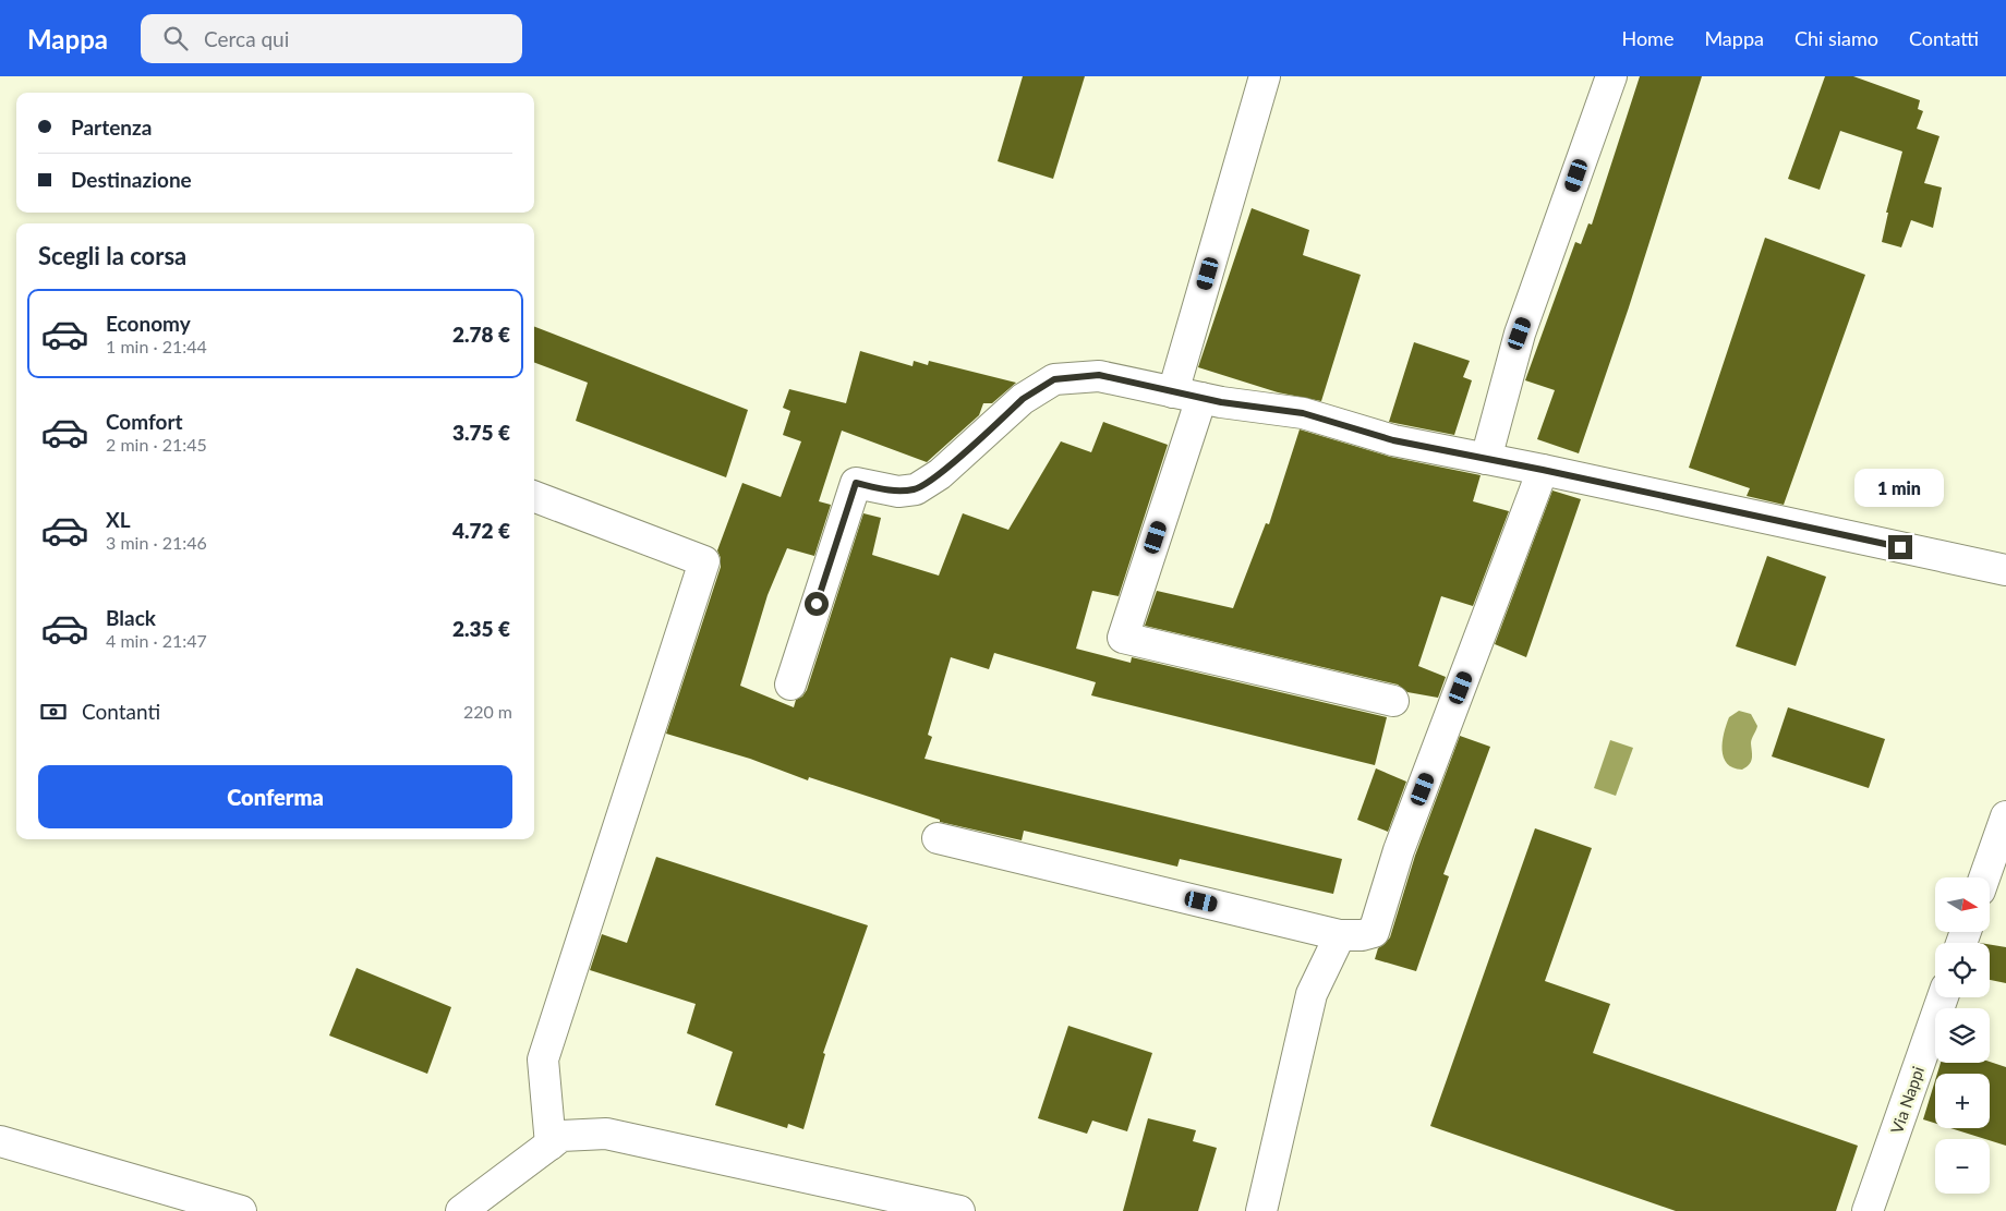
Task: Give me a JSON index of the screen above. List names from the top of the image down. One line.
{"streets":{"street":["Via Nappi"]},"north":"right","page":{"header":"Mappa","search":"Cerca qui","nav":["Home","Mappa","Chi siamo","Contatti"],"banner":["Partenza","Destinazione"],"heading":"Scegli la corsa","list":[{"name":"Economy","note":"1 min · 21:44","value":"2.78 €"},{"name":"Comfort","note":"2 min · 21:45","value":"3.75 €"},{"name":"XL","note":"3 min · 21:46","value":"4.72 €"},{"name":"Black","note":"4 min · 21:47","value":"2.35 €"}],"bubble":"1 min","pay":["Contanti","220 m"],"buttons":"Conferma","map_buttons":["+","−"]}}
